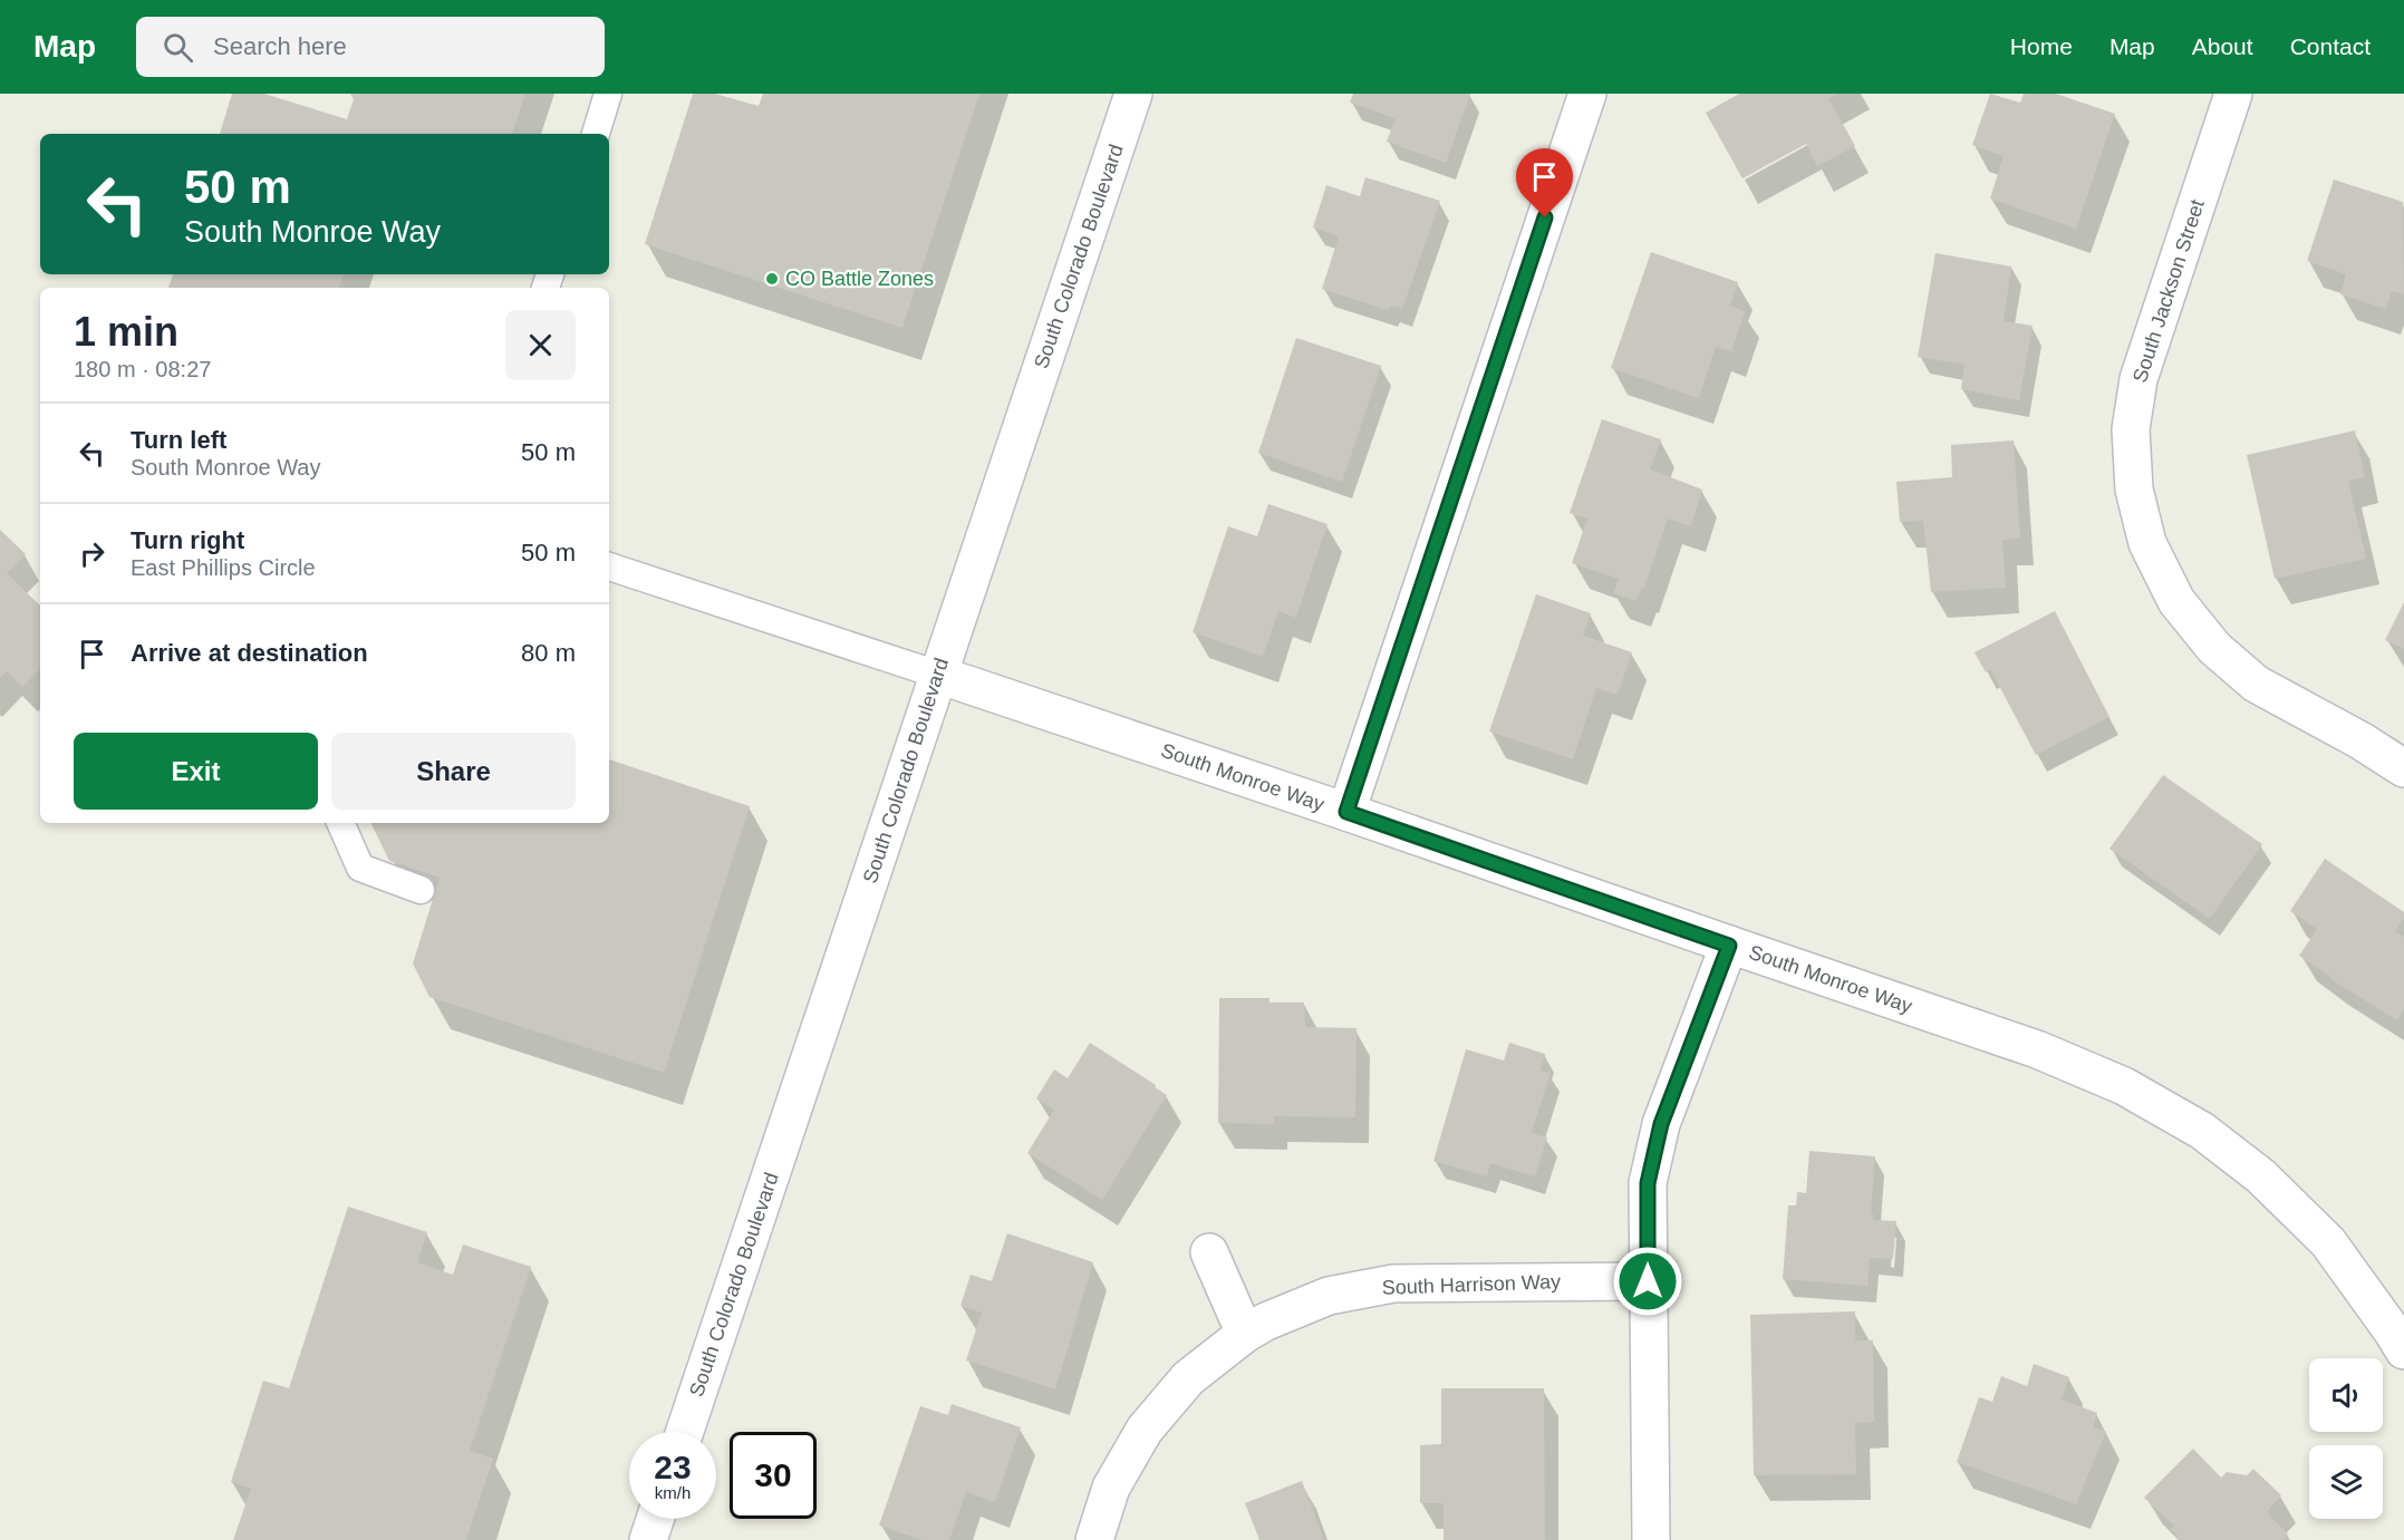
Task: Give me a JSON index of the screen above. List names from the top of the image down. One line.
{"streets":{"street":["South Colorado Boulevard","South Jackson Street","South Monroe Way","South Harrison Way"]},"crossings":[["South Colorado Boulevard","South Monroe Way"]],"places":["CO Battle Zones"],"page":{"header":"Map","search":"Search here","nav":["Home","Map","About","Contact"],"turn":["50 m","South Monroe Way"],"heading":["1 min","180 m · 08:27"],"list":[{"name":"Turn left","note":"South Monroe Way","value":"50 m"},{"name":"Turn right","note":"East Phillips Circle","value":"50 m"},{"name":"Arrive at destination","value":"80 m"}],"buttons":["Exit","Share"],"speed":"23 km/h","limit":"30"}}
